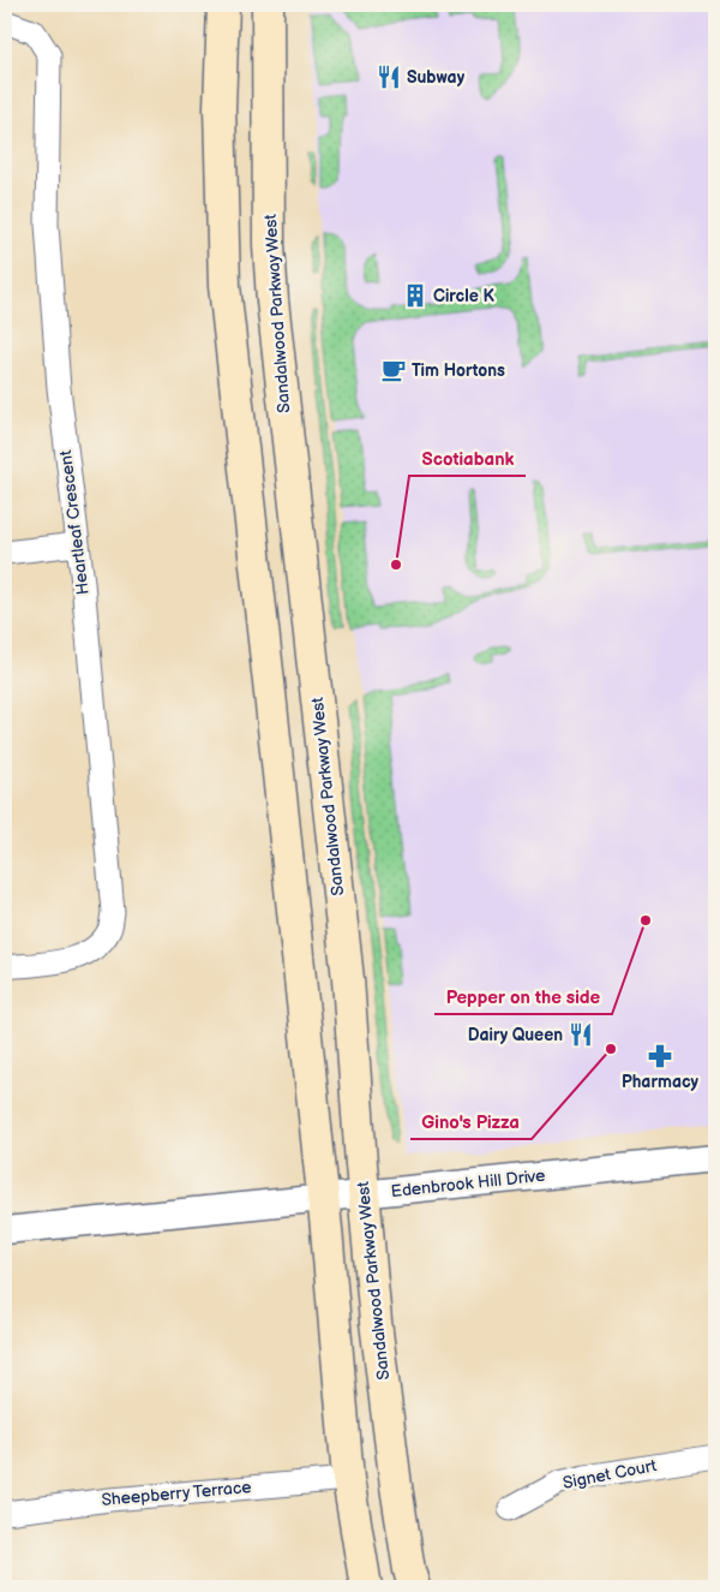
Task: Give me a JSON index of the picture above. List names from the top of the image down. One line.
{"streets":{"main road":["Sandalwood Parkway West"],"street":["Heartleaf Crescent","Edenbrook Hill Drive","Signet Court","Sheepberry Terrace"]},"crossings":[["Sandalwood Parkway West","Edenbrook Hill Drive"]],"places":{"restaurant":["Subway","Dairy Queen"],"building":["Circle K"],"cafe":["Tim Hortons"],"other":["Scotiabank","Pepper on the side","Gino's Pizza"],"pharmacy":["Pharmacy"]}}
